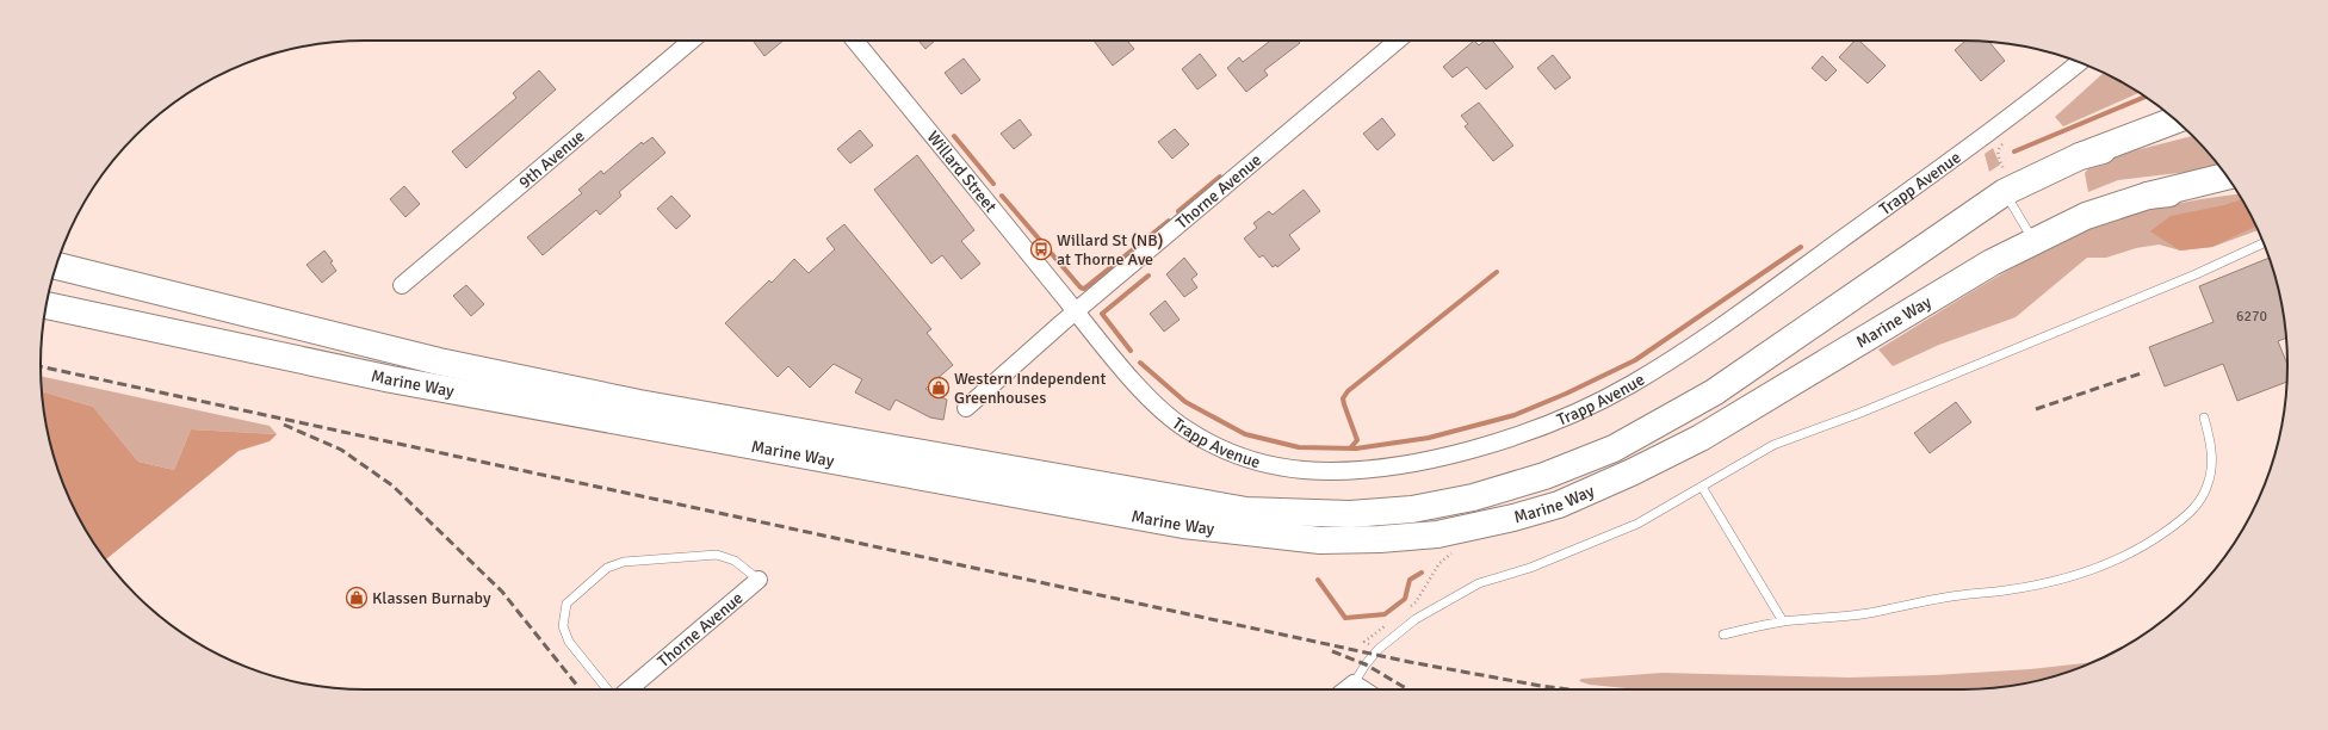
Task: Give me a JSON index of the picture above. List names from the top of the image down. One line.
{"streets":{"main road":["Marine Way"],"street":["9th Avenue","Willard Street","Trapp Avenue","Thorne Avenue"]},"crossings":[["Willard Street","Trapp Avenue"],["Willard Street","Thorne Avenue"],["Trapp Avenue","Thorne Avenue"]],"places":{"bus stop":["Willard St (NB) at Thorne Ave"],"shop":["Western Independent Greenhouses","Klassen Burnaby"]},"house_numbers":["6270"]}
